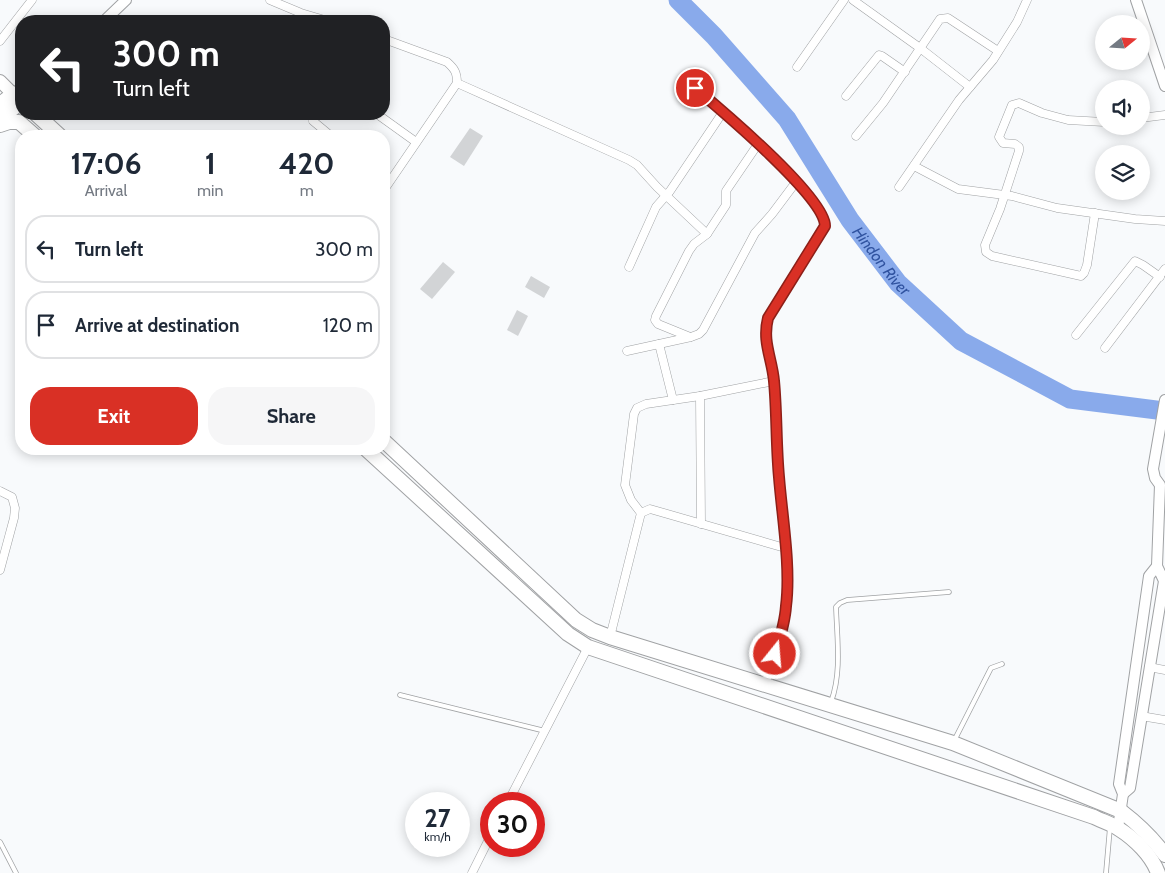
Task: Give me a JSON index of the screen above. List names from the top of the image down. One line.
{"water":["Hindon River"],"north":"right","page":{"turn":["300 m","Turn left"],"eta":["17:06","Arrival","1","min","420","m"],"list":[{"name":"Turn left","value":"300 m"},{"name":"Arrive at destination","value":"120 m"}],"buttons":["Exit","Share"],"speed":"27 km/h","limit":"30"}}
